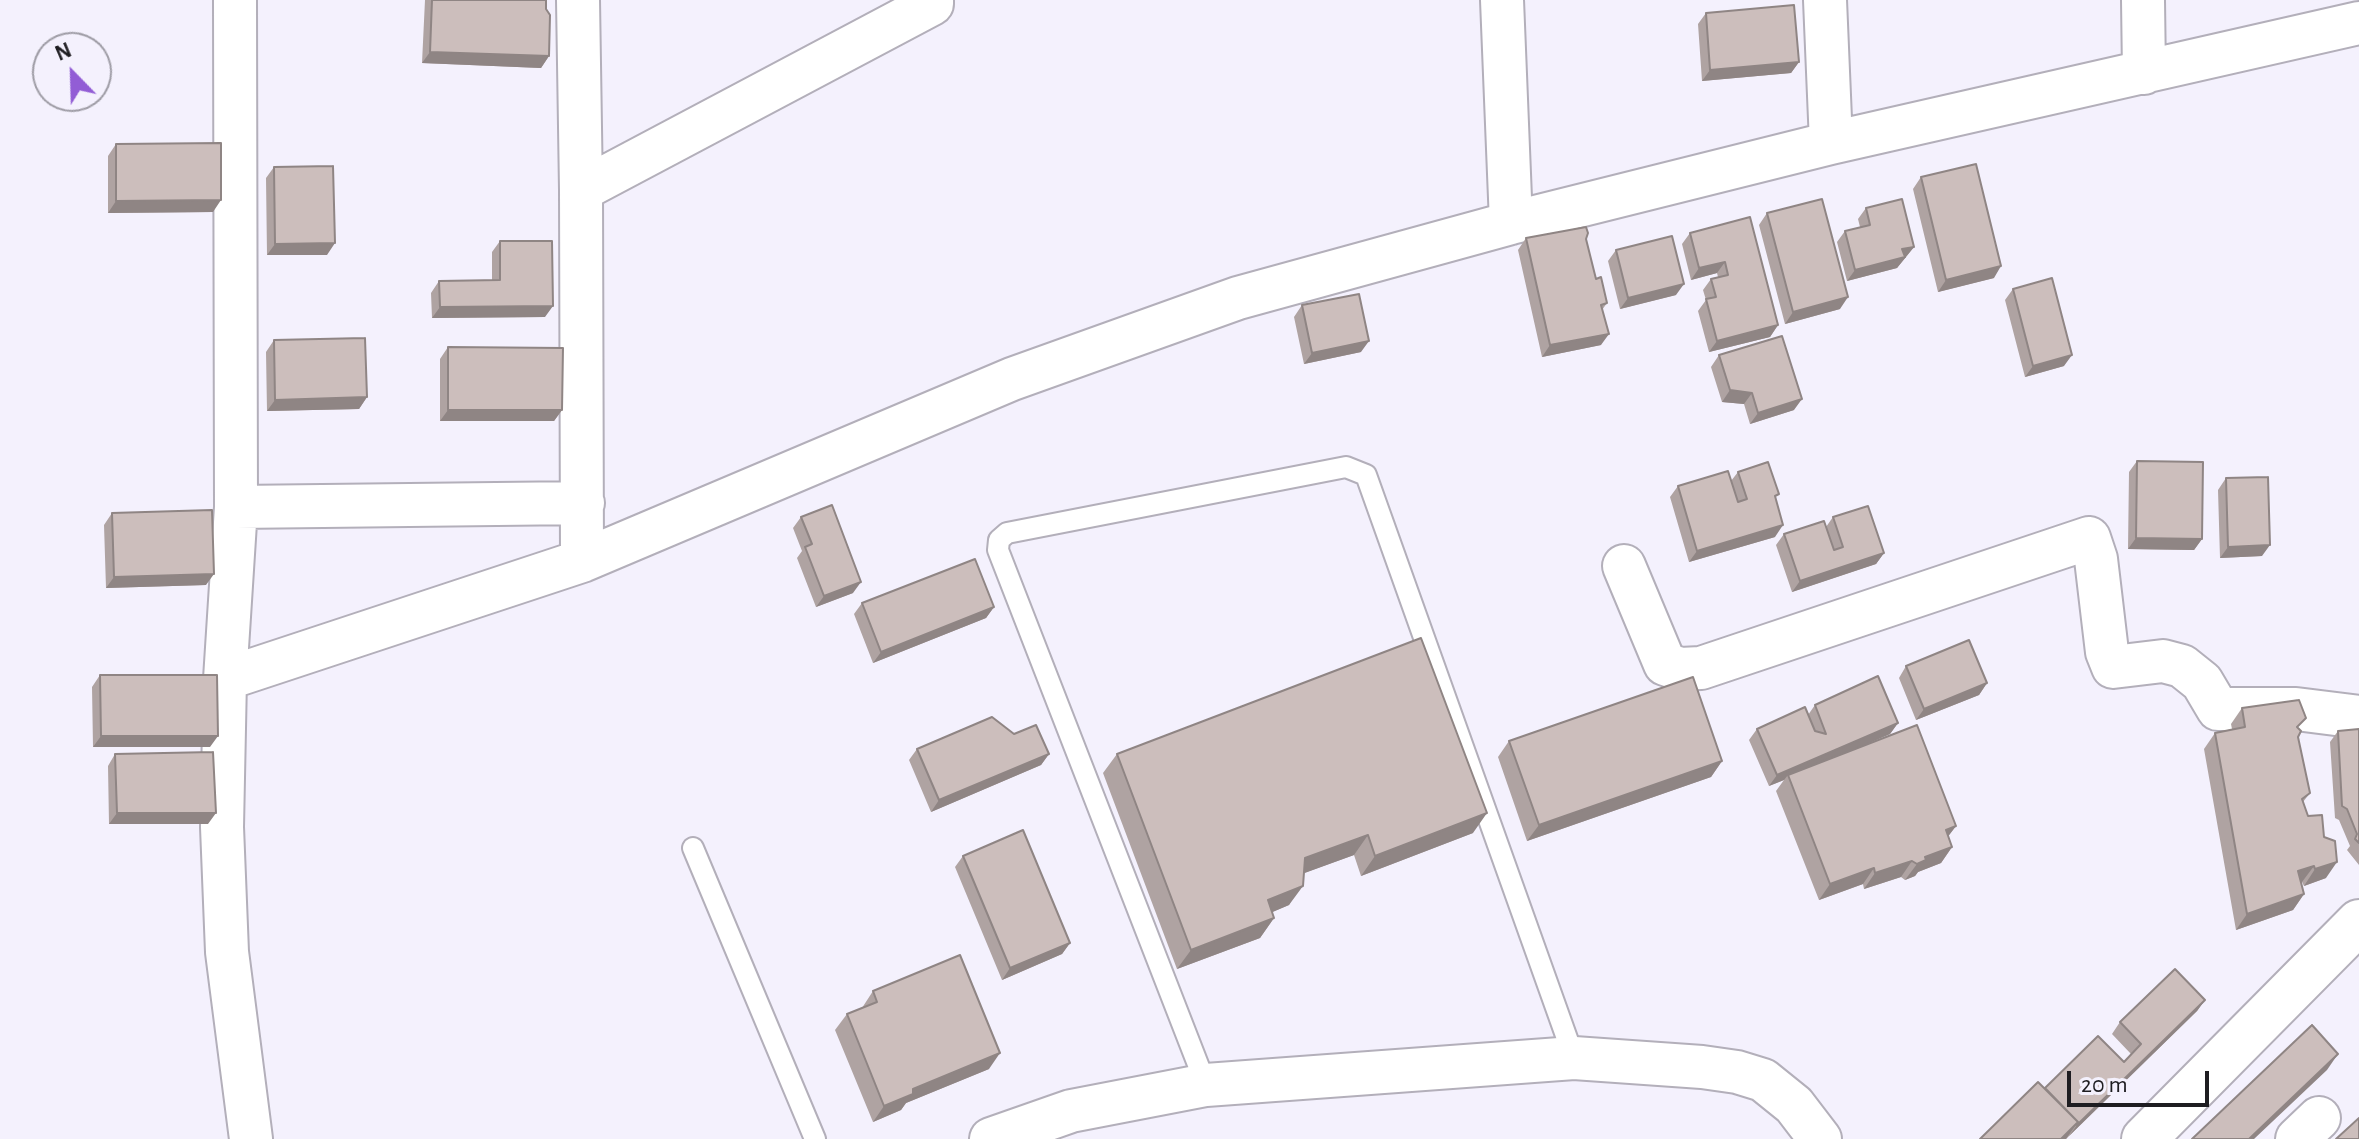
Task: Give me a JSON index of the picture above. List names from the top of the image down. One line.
{"scale_bar":"20 m","north":"top left"}
